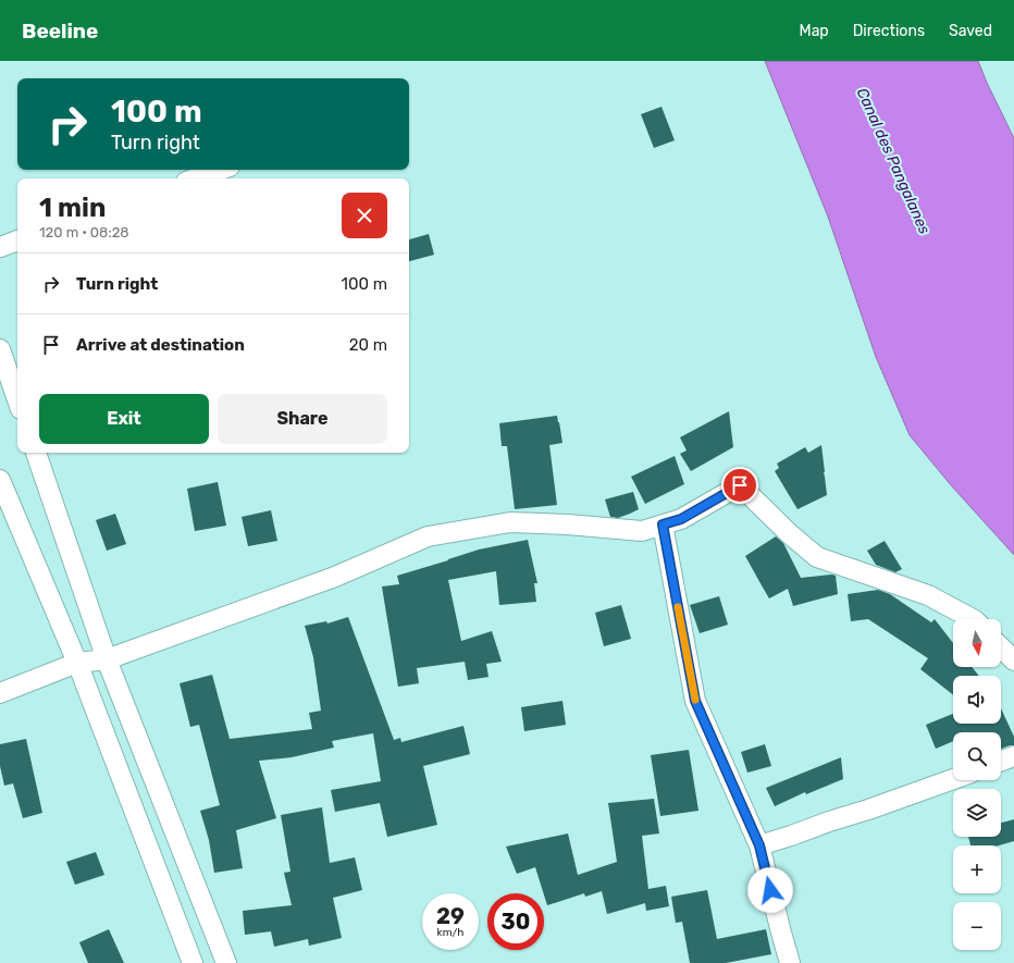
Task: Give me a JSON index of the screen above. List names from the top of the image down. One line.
{"water":["Canal des Pangalanes"],"north":"bottom","page":{"header":"Beeline","nav":["Map","Directions","Saved"],"turn":["100 m","Turn right"],"heading":["1 min","120 m · 08:28"],"list":[{"name":"Turn right","value":"100 m"},{"name":"Arrive at destination","value":"20 m"}],"buttons":["Exit","Share"],"map_buttons":["+","−"],"speed":"29 km/h","limit":"30"}}
